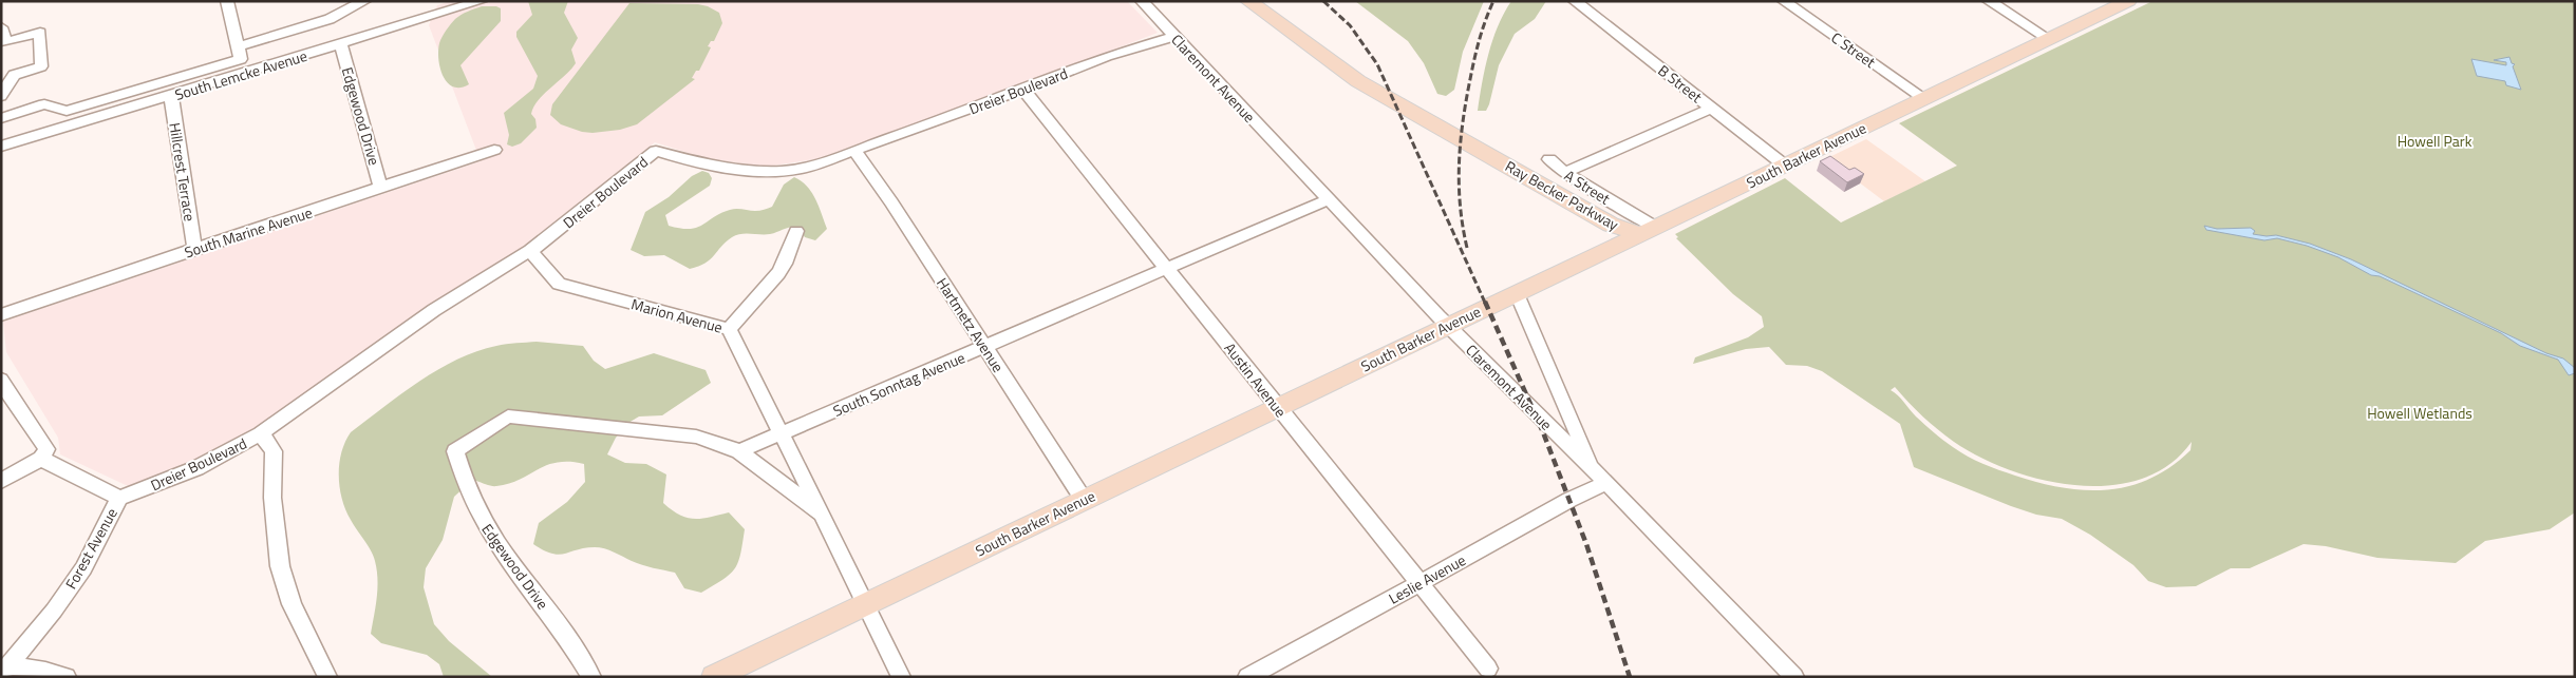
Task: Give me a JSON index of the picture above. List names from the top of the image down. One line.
{"streets":{"main road":["South Barker Avenue","Ray Becker Parkway"],"street":["C Street","South Lemcke Avenue","Claremont Avenue","B Street","Dreier Boulevard","Edgewood Drive","Hillcrest Terrace","A Street","South Marine Avenue","Marion Avenue","Hartmetz Avenue","Austin Avenue","South Sonntag Avenue","Forest Avenue","Leslie Avenue"]},"crossings":[["C Street","South Barker Avenue"],["South Lemcke Avenue","Edgewood Drive"],["South Lemcke Avenue","Hillcrest Terrace"],["Claremont Avenue","Dreier Boulevard"],["Claremont Avenue","South Barker Avenue"],["Claremont Avenue","South Sonntag Avenue"],["Claremont Avenue","Leslie Avenue"],["B Street","South Barker Avenue"],["Dreier Boulevard","Marion Avenue"],["Dreier Boulevard","Hartmetz Avenue"],["Dreier Boulevard","Austin Avenue"],["Dreier Boulevard","Forest Avenue"],["Edgewood Drive","South Marine Avenue"],["Edgewood Drive","Marion Avenue"],["Edgewood Drive","South Sonntag Avenue"],["South Barker Avenue","A Street"],["South Barker Avenue","Ray Becker Parkway"],["South Barker Avenue","Marion Avenue"],["South Barker Avenue","Hartmetz Avenue"],["South Barker Avenue","Austin Avenue"],["Hillcrest Terrace","South Marine Avenue"],["A Street","Ray Becker Parkway"],["Marion Avenue","South Sonntag Avenue"],["Hartmetz Avenue","South Sonntag Avenue"],["Austin Avenue","South Sonntag Avenue"],["Austin Avenue","Leslie Avenue"]],"parks":["Howell Park","Howell Wetlands"]}
